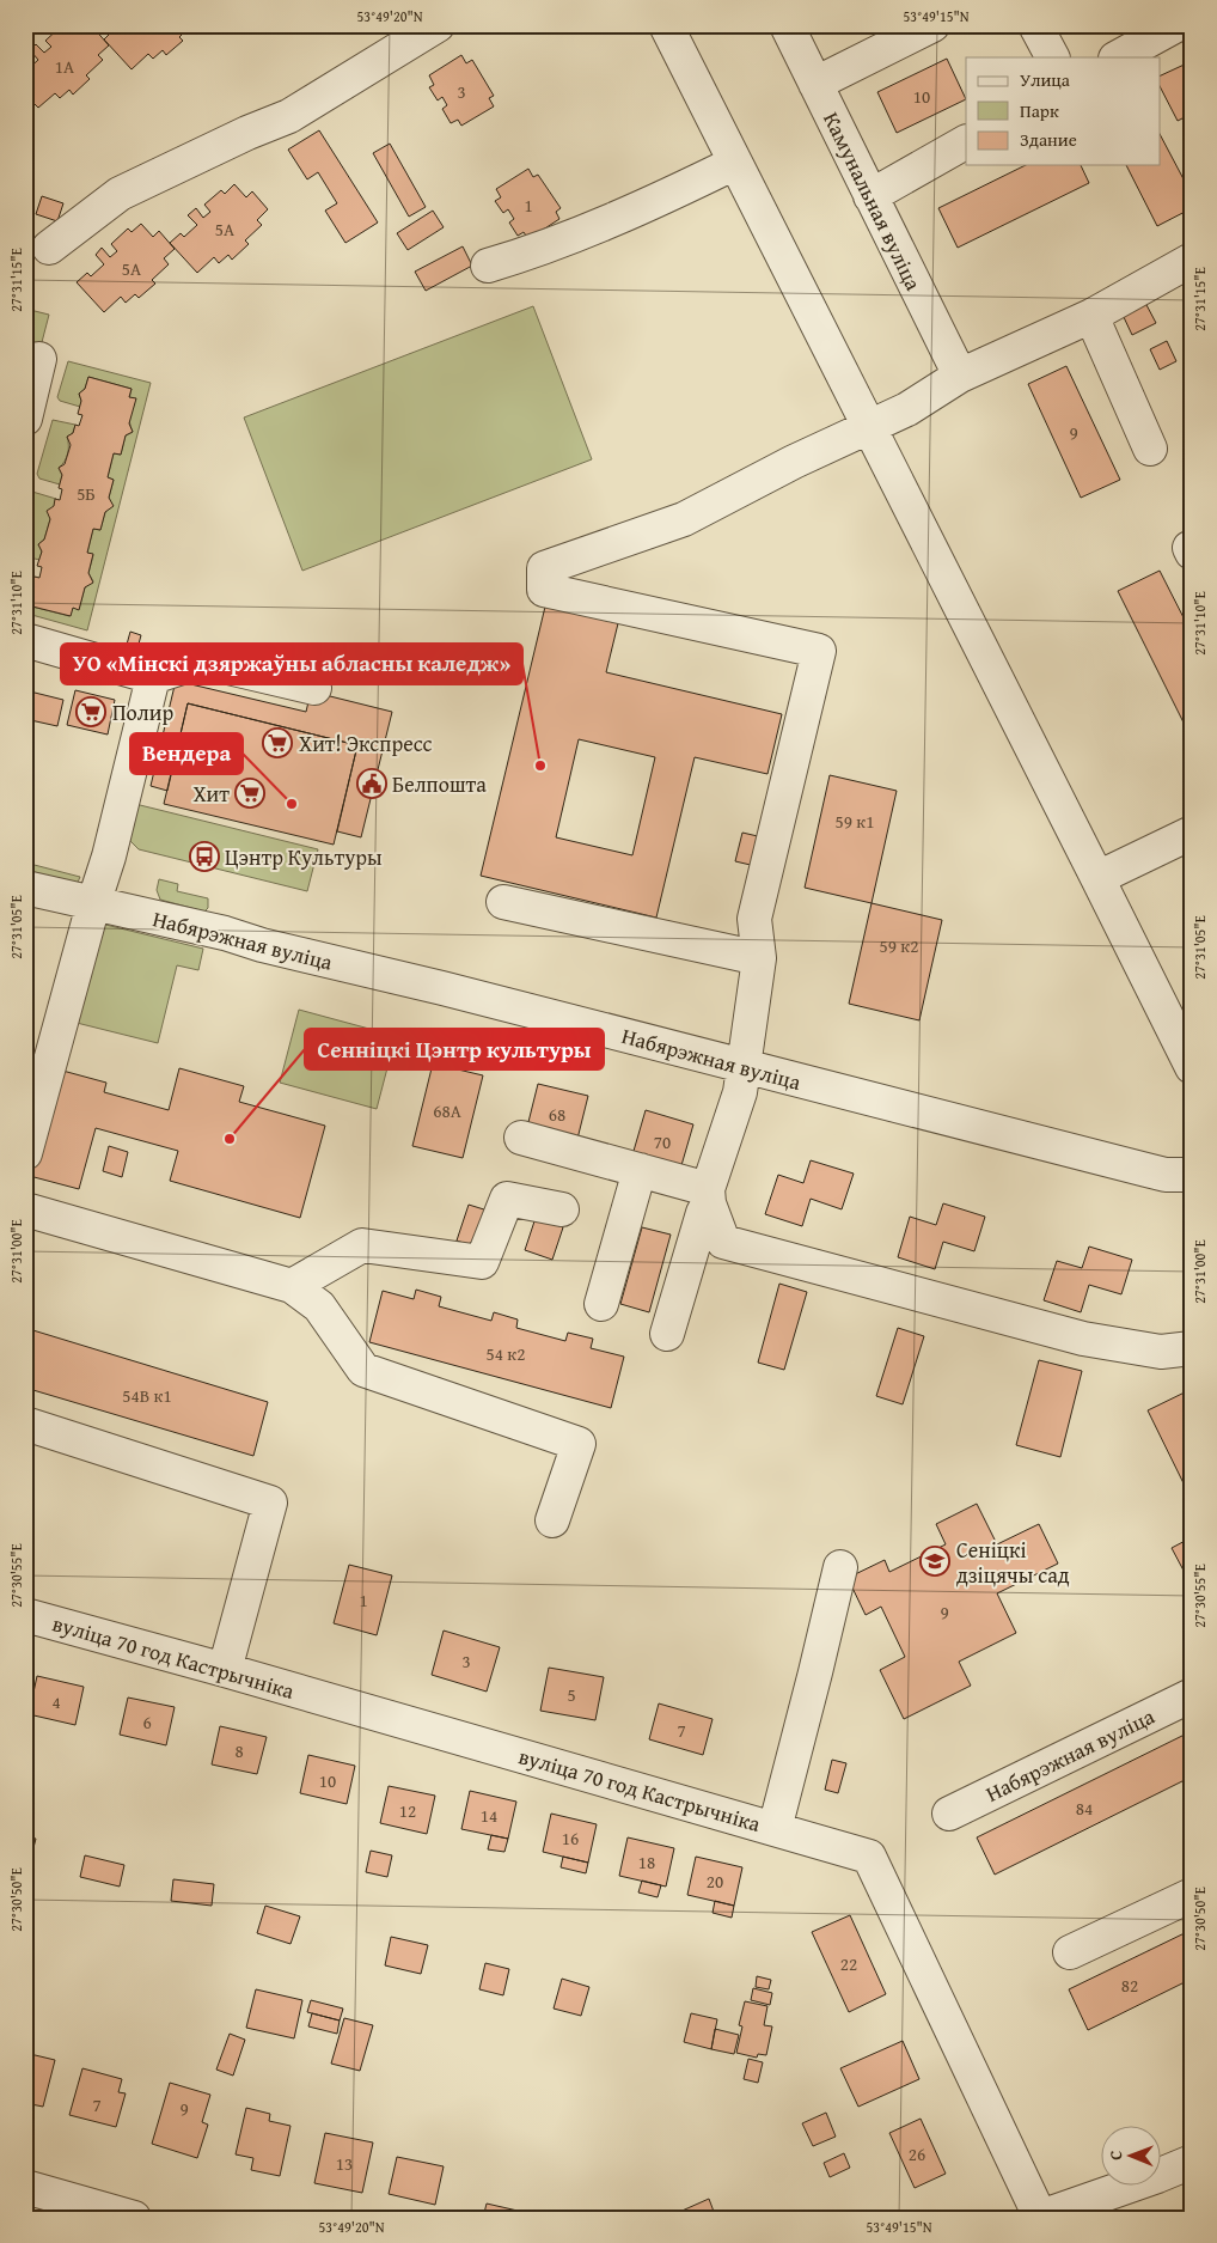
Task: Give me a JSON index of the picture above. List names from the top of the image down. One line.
{"streets":{"street":["Камунальная вуліца","Набярэжная вуліца","вуліца 70 год Кастрычніка"]},"places":{"supermarket":["Полир","Хит! Экспресс","Хит"],"other":["УО «Мінскі дзяржаўны абласны каледж»","Вендера","Сенніцкі Цэнтр культуры"],"public building":["Белпошта"],"bus stop":["Цэнтр Культуры"],"school or university":["Сеніцкі дзіцячы сад"]},"house_numbers":["1А","3","10","1","5А","5А","9","5Б","59 к1","59 к2","68А","68","70","54 к2","54В к1","1","9","3","5","4","6","7","8","10","84","12","14","16","18","20","22","82","7","9","26","13"],"legend":["Улица","Парк","Здание"],"north":"left","coordinates":["53°49'20\"N","53°49'15\"N","27°31'15\"E","27°31'10\"E","27°31'05\"E","27°31'00\"E","27°30'55\"E","27°30'50\"E"]}
